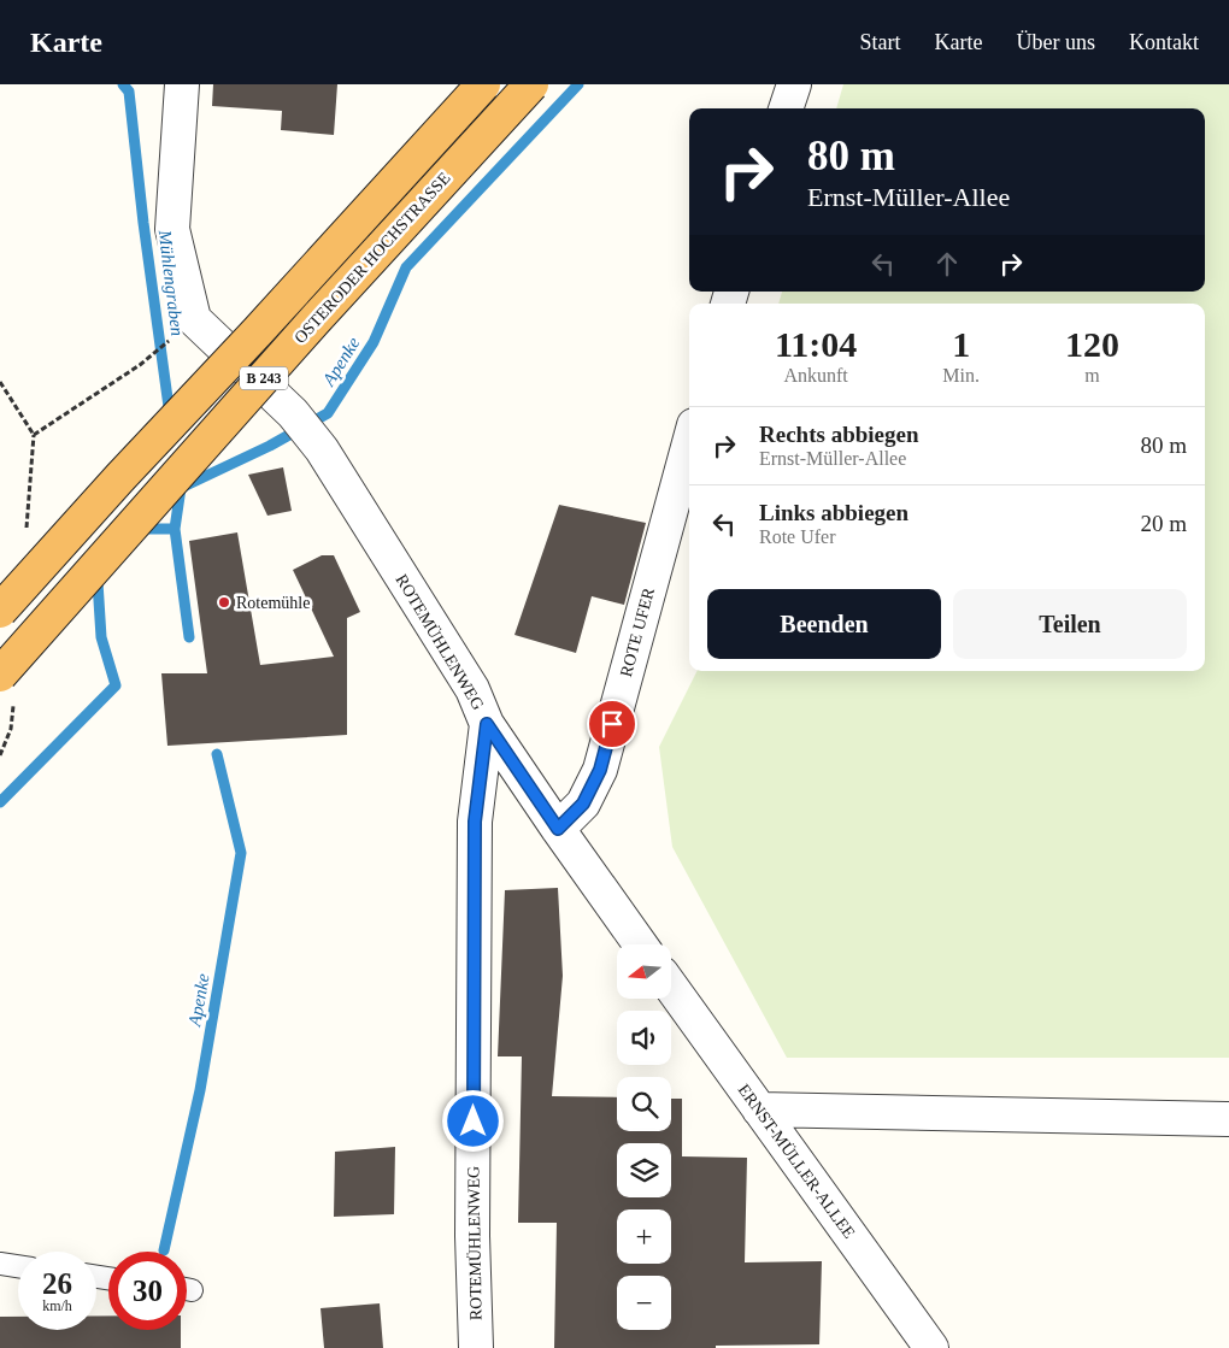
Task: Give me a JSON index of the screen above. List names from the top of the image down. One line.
{"streets":{"highway":["OSTERODER HOCHSTRASSE","B 243"],"street":["ROTE UFER","ROTEMÜHLENWEG","ERNST-MÜLLER-ALLEE"]},"water":["Mühlengraben","Apenke"],"places":["Rotemühle"],"north":"left","page":{"header":"Karte","nav":["Start","Karte","Über uns","Kontakt"],"turn":["80 m","Ernst-Müller-Allee"],"eta":["11:04","Ankunft","1","Min.","120","m"],"list":[{"name":"Rechts abbiegen","note":"Ernst-Müller-Allee","value":"80 m"},{"name":"Links abbiegen","note":"Rote Ufer","value":"20 m"}],"buttons":["Beenden","Teilen"],"map_buttons":["+","−"],"speed":"26 km/h","limit":"30"}}
